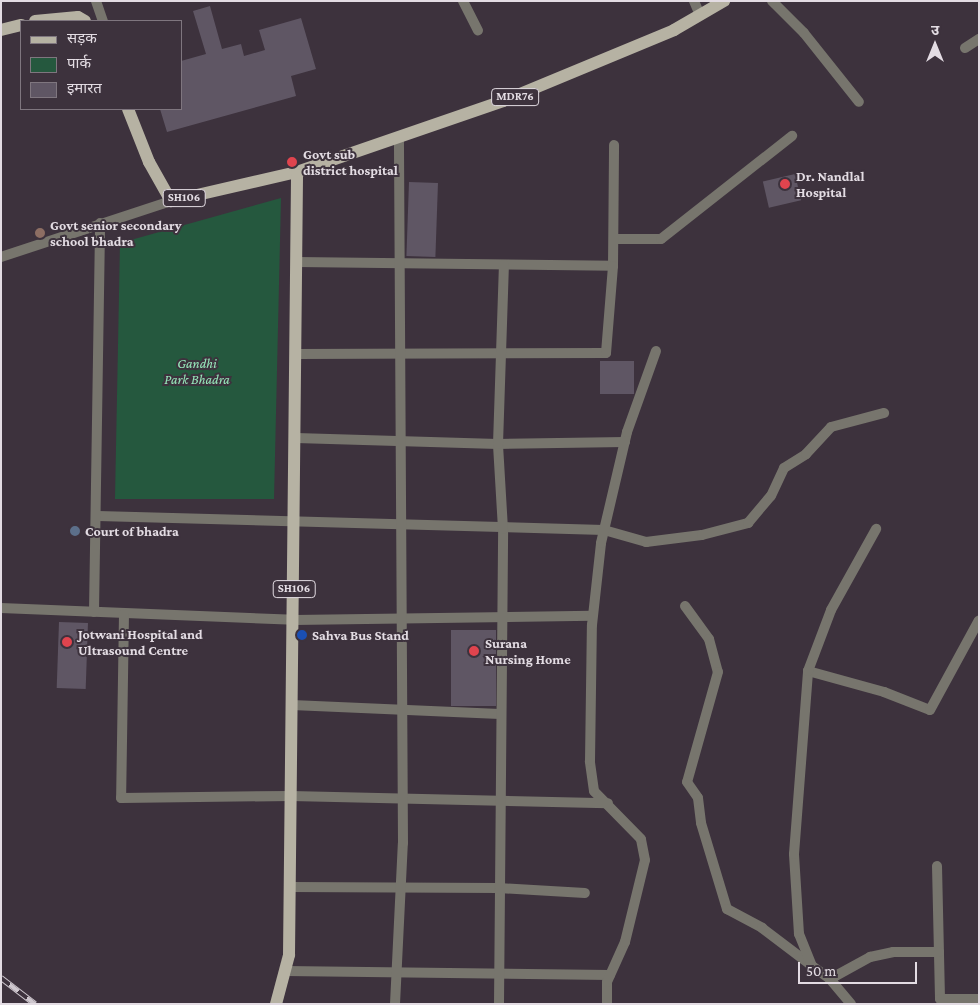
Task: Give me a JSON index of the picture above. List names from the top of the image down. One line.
{"streets":{"main road":["MDR76","SH106"]},"crossings":[["MDR76","SH106"]],"parks":["Gandhi Park Bhadra"],"places":["Govt sub district hospital","Dr. Nandlal Hospital","Govt senior secondary school bhadra","Court of bhadra","Sahva Bus Stand","Jotwani Hospital and Ultrasound Centre","Surana Nursing Home"],"legend":["सड़क","पार्क","इमारत"],"scale_bar":"50 m","north":"top"}
